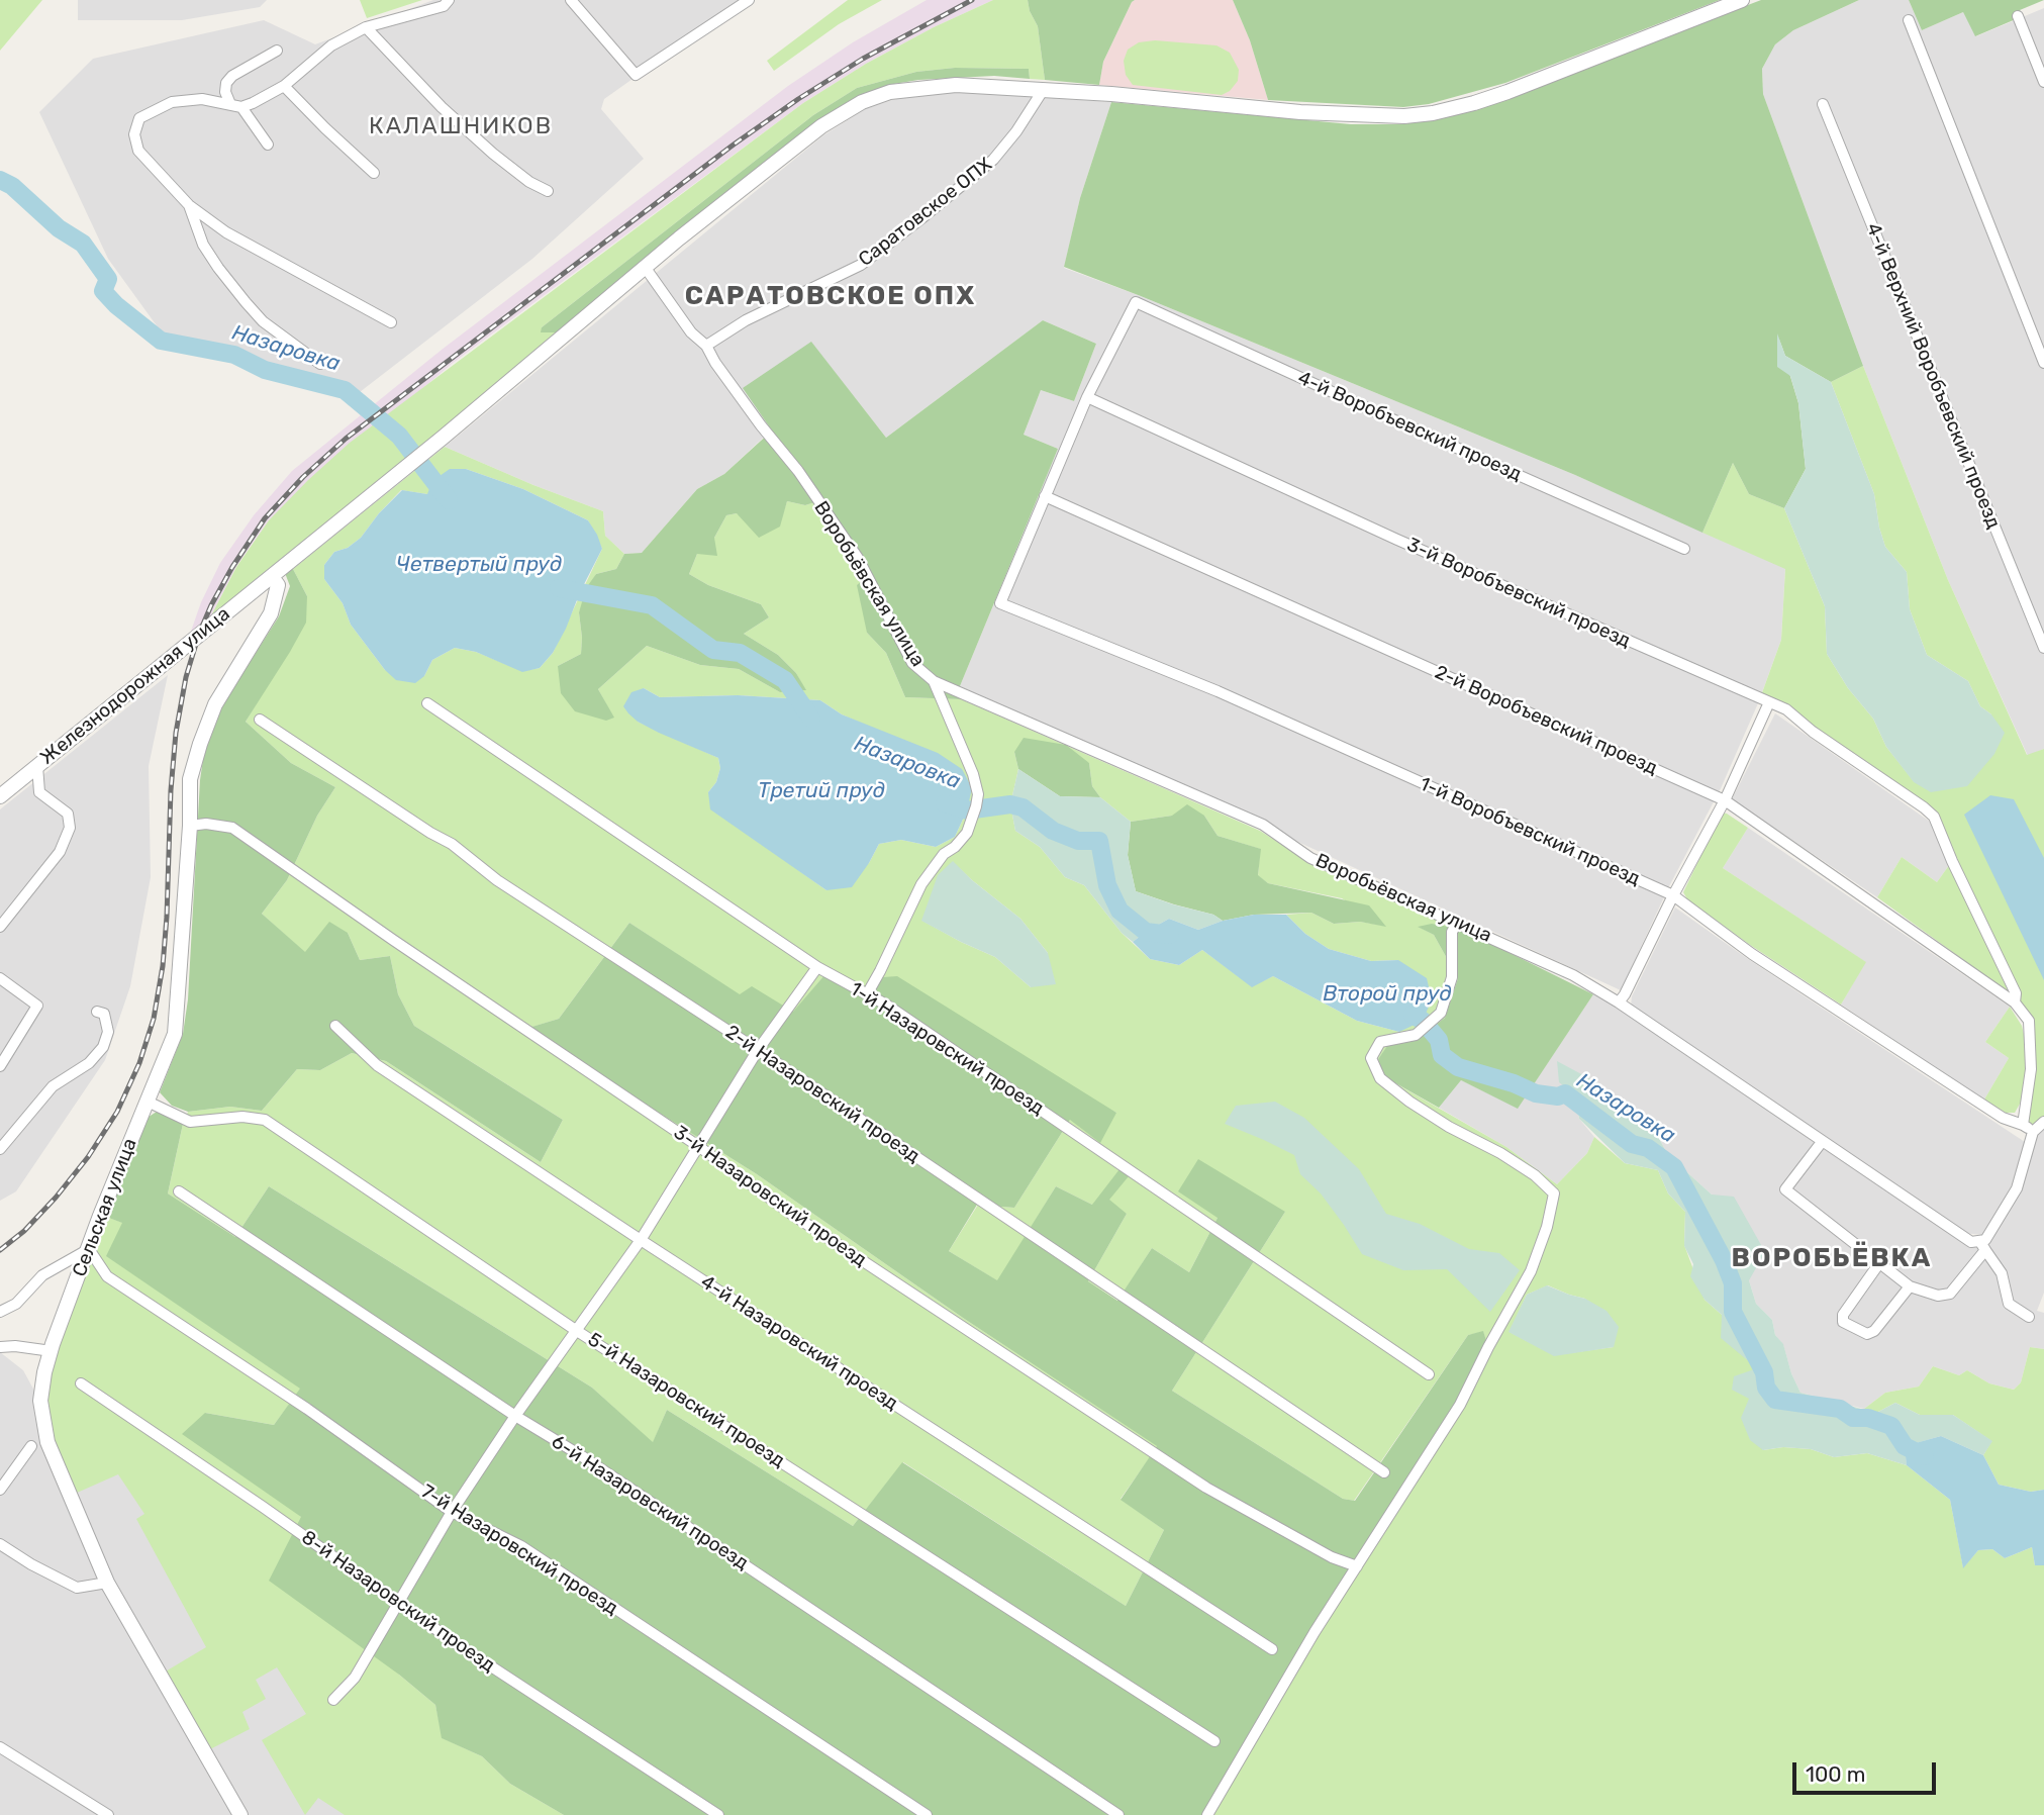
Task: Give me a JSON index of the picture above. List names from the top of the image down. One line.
{"streets":{"street":["Саратовское ОПХ","4-й Верхний Воробъевский проезд","4-й Воробъевский проезд","Воробьёвская улица","3-й Воробъевский проезд","Железнодорожная улица","2-й Воробъевский проезд","1-й Воробъевский проезд","1-й Назаровский проезд","2-й Назаровский проезд","3-й Назаровский проезд","Сельская улица","4-й Назаровский проезд","5-й Назаровский проезд","6-й Назаровский проезд","7-й Назаровский проезд","8-й Назаровский проезд"]},"crossings":[["Саратовское ОПХ","Воробьёвская улица"],["Саратовское ОПХ","Железнодорожная улица"],["4-й Воробъевский проезд","3-й Воробъевский проезд"],["Воробьёвская улица","Железнодорожная улица"],["3-й Воробъевский проезд","2-й Воробъевский проезд"],["Железнодорожная улица","Сельская улица"],["2-й Воробъевский проезд","1-й Воробъевский проезд"],["3-й Назаровский проезд","Сельская улица"],["Сельская улица","5-й Назаровский проезд"],["Сельская улица","7-й Назаровский проезд"]],"districts":["КАЛАШНИКОВ","САРАТОВСКОЕ ОПХ","ВОРОБЬЁВКА"],"water":["Назаровка","Четвертый пруд","Третий пруд","Второй пруд"],"scale_bar":"100 m"}
